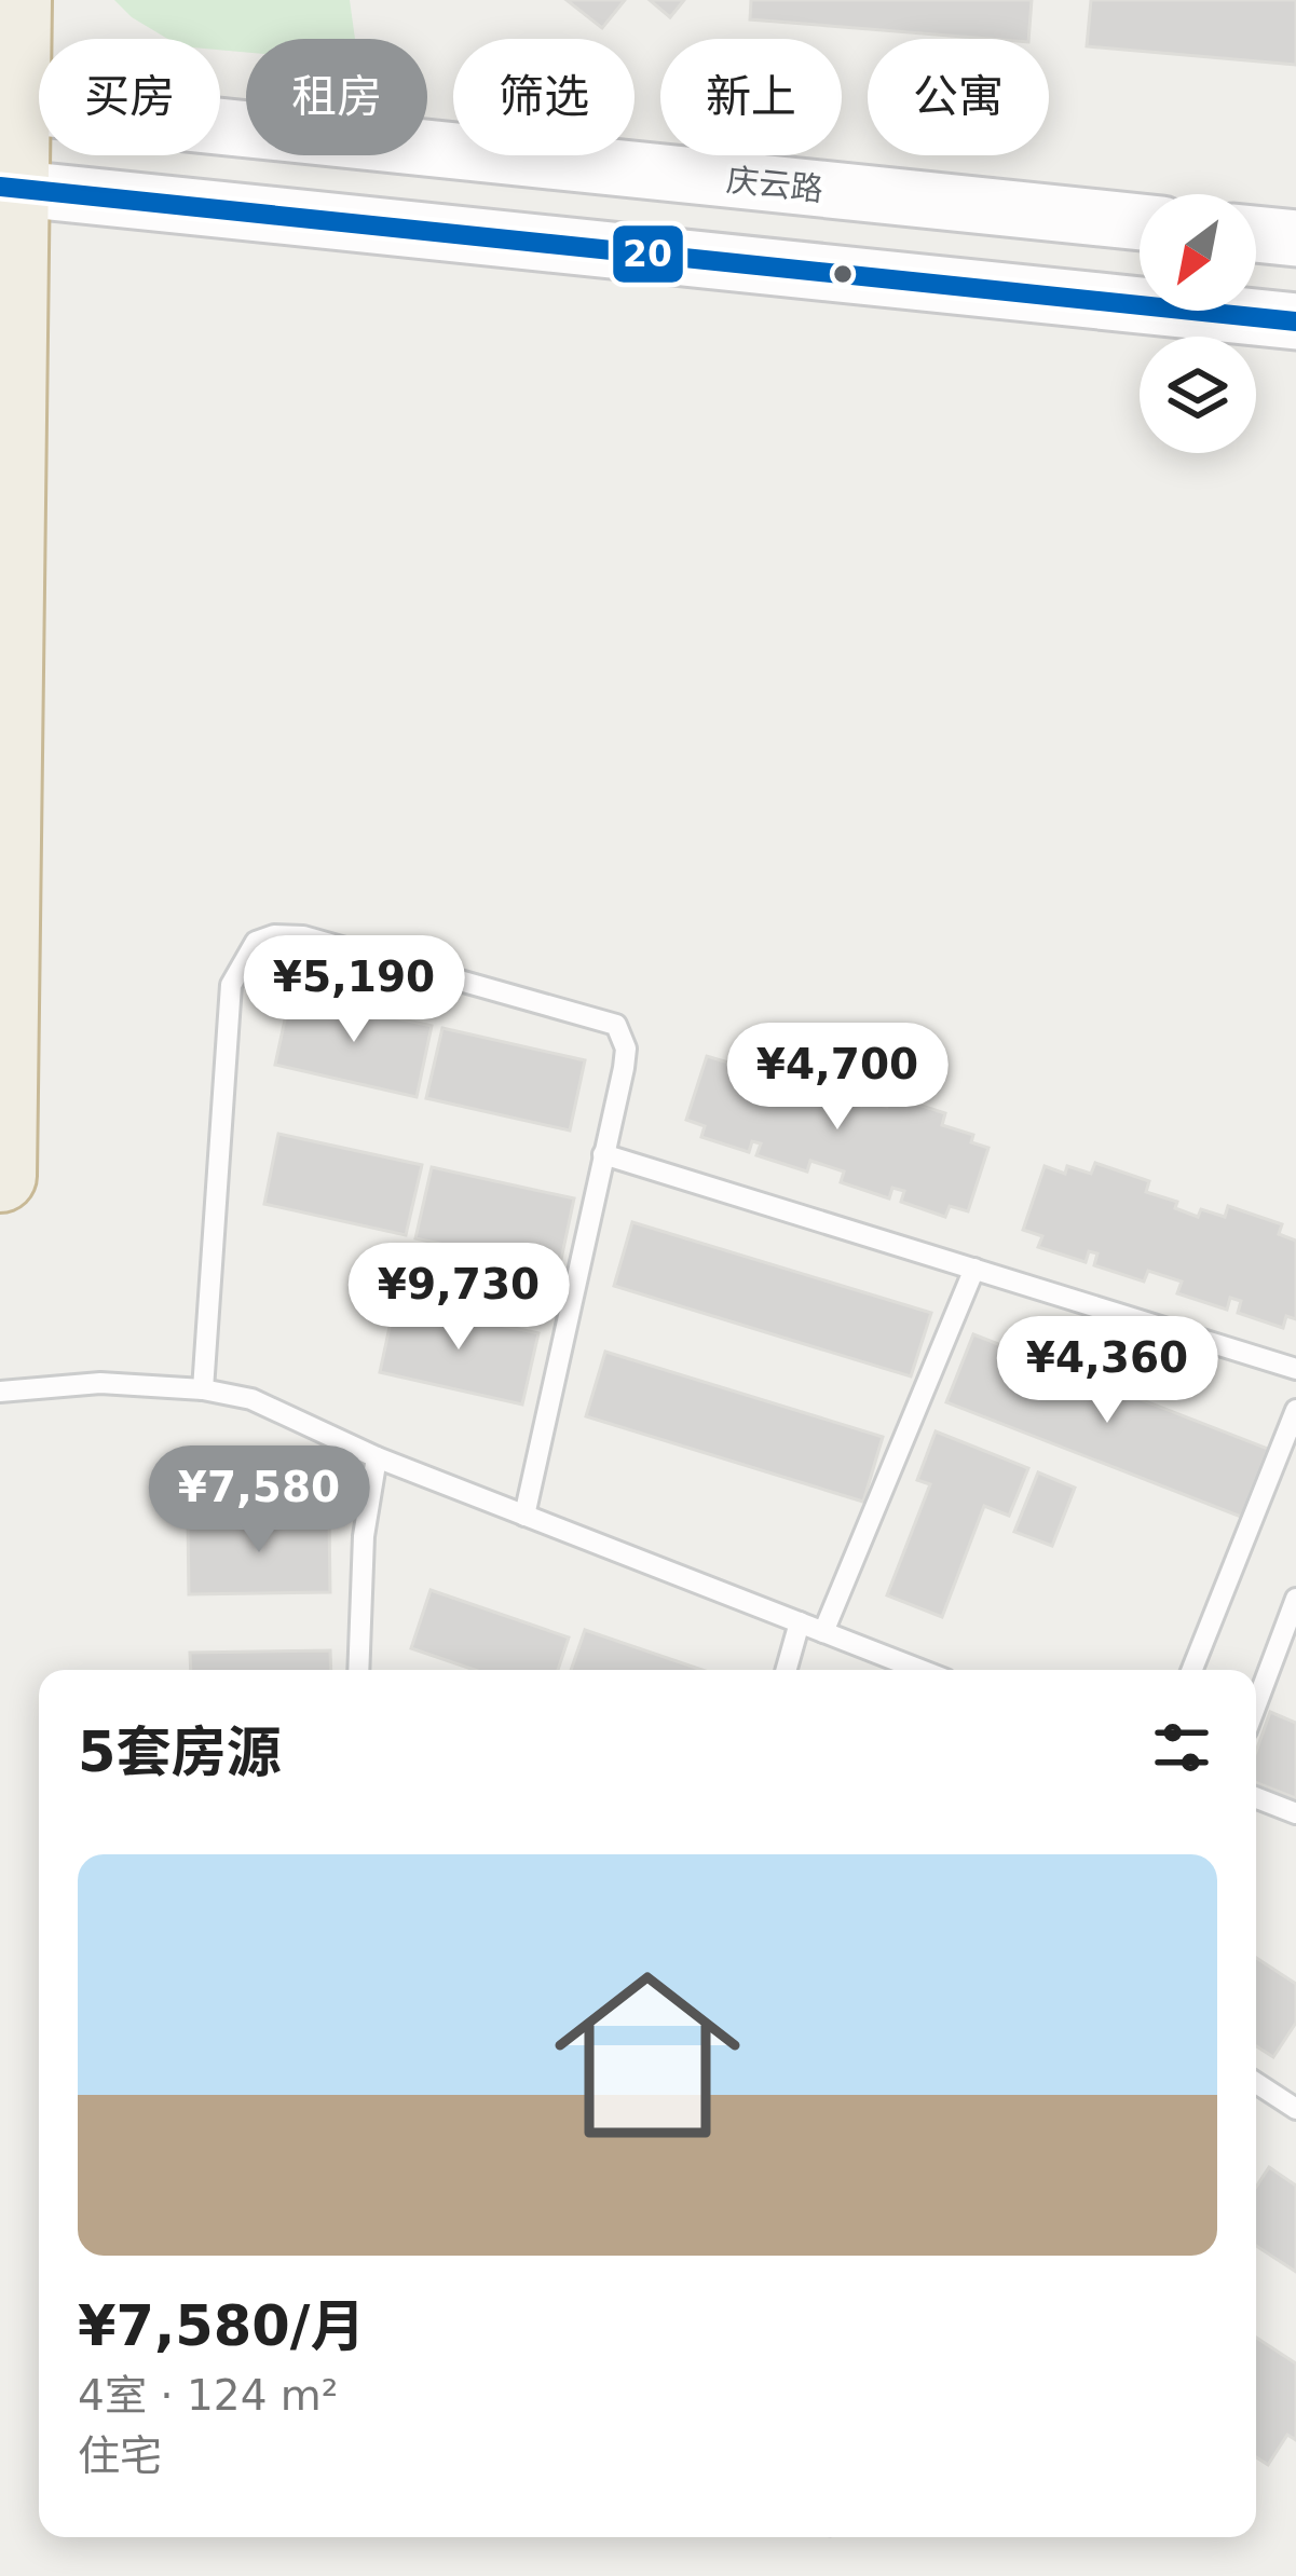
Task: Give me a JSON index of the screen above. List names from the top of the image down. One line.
{"streets":{"main road":["庆云路"]},"lines":["transit line 20"],"north":"bottom left","page":{"chip":["买房","租房","筛选","新上","公寓"],"price":["¥5,190","¥4,700","¥9,730","¥4,360","¥7,580"],"heading":"5套房源","list":[{"name":"¥7,580/月","note":"4室 · 124 m² · 住宅"}]}}
